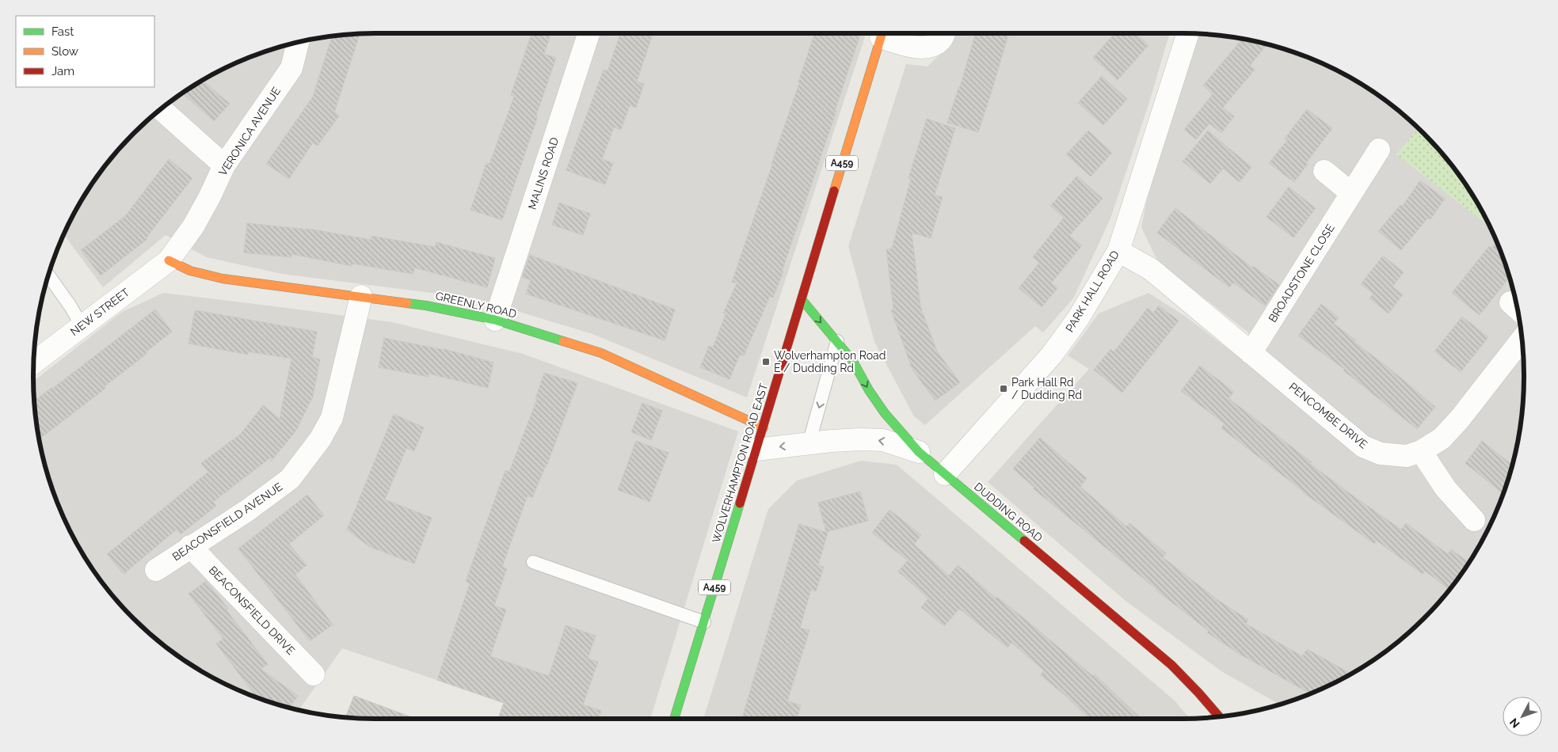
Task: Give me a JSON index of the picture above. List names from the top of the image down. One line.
{"streets":{"street":["VERONICA AVENUE","A459","MALINS ROAD","BROADSTONE CLOSE","PARK HALL ROAD","GREENLY ROAD","NEW STREET","PENCOMBE DRIVE","WOLVERHAMPTON ROAD EAST","DUDDING ROAD","BEACONSFIELD AVENUE","BEACONSFIELD DRIVE"]},"crossings":[["VERONICA AVENUE","GREENLY ROAD"],["VERONICA AVENUE","NEW STREET"],["MALINS ROAD","GREENLY ROAD"],["BROADSTONE CLOSE","PENCOMBE DRIVE"],["PARK HALL ROAD","PENCOMBE DRIVE"],["PARK HALL ROAD","DUDDING ROAD"],["GREENLY ROAD","NEW STREET"],["GREENLY ROAD","WOLVERHAMPTON ROAD EAST"],["GREENLY ROAD","BEACONSFIELD AVENUE"],["WOLVERHAMPTON ROAD EAST","DUDDING ROAD"],["BEACONSFIELD AVENUE","BEACONSFIELD DRIVE"]],"places":{"transit":["Wolverhampton Road E / Dudding Rd","Park Hall Rd / Dudding Rd"]},"legend":["Fast","Slow","Jam"],"north":"bottom left"}
